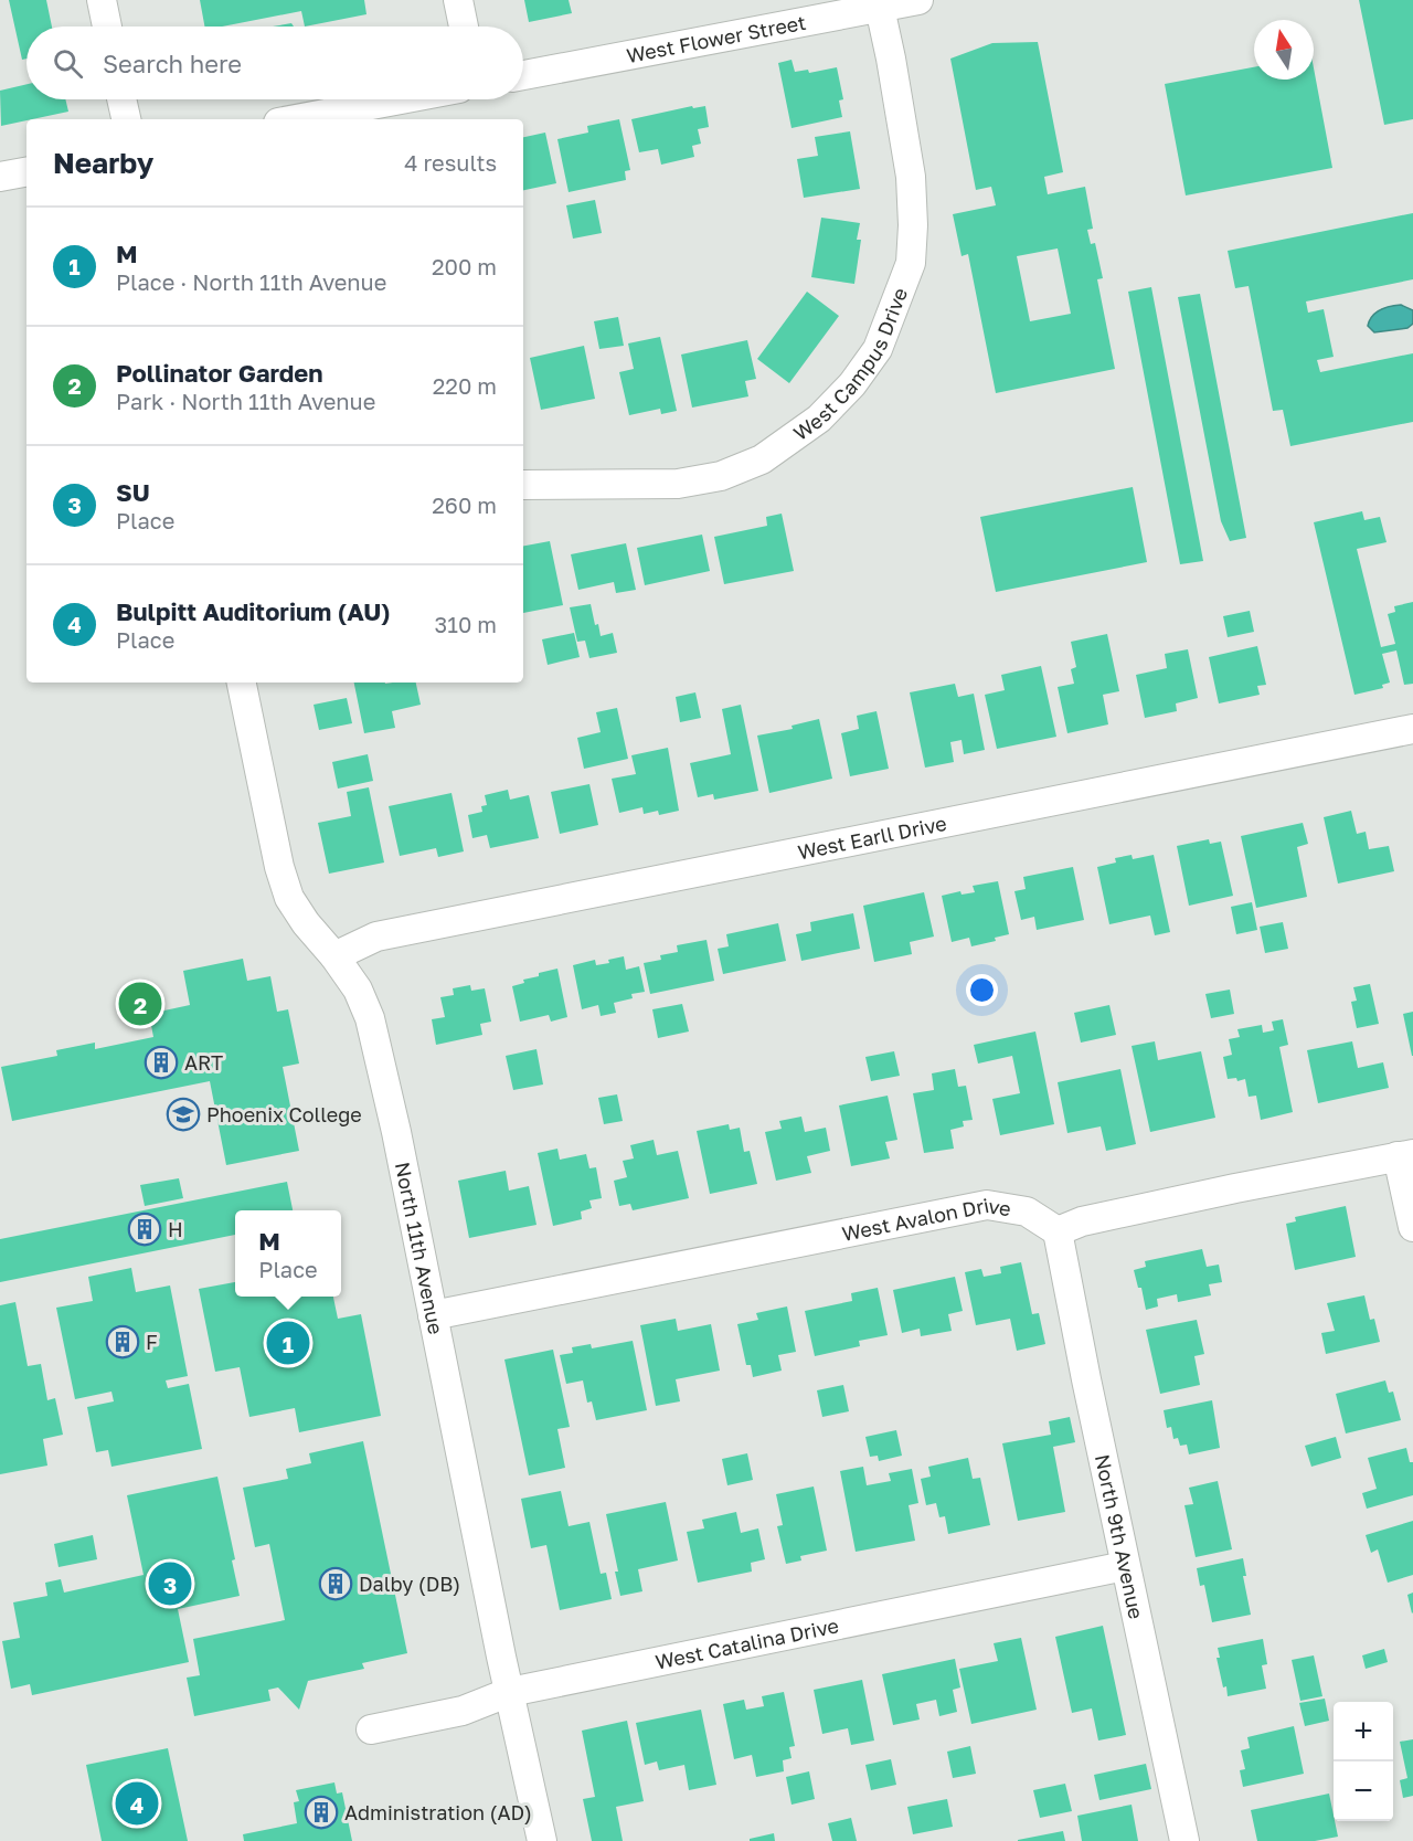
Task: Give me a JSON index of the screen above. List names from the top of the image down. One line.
{"streets":{"street":["West Flower Street","West Campus Drive","West Earll Drive","West Avalon Drive","North 11th Avenue","North 9th Avenue","West Catalina Drive"]},"crossings":[["West Flower Street","West Campus Drive"],["West Earll Drive","North 11th Avenue"],["West Avalon Drive","North 11th Avenue"],["West Avalon Drive","North 9th Avenue"],["North 11th Avenue","West Catalina Drive"],["North 9th Avenue","West Catalina Drive"]],"places":{"building":["ART","H","F","Dalby (DB)","Administration (AD)"],"school or university":["Phoenix College"]},"north":"top","page":{"search":"Search here","heading":["Nearby","4 results"],"list":[{"mark":"1","name":"M","note":"Place · North 11th Avenue","value":"200 m"},{"mark":"2","name":"Pollinator Garden","note":"Park · North 11th Avenue","value":"220 m"},{"mark":"3","name":"SU","note":"Place","value":"260 m"},{"mark":"4","name":"Bulpitt Auditorium (AU)","note":"Place","value":"310 m"}],"pins":["2","1","3","4"],"popup":["M","Place"],"map_buttons":["+","−"]}}
